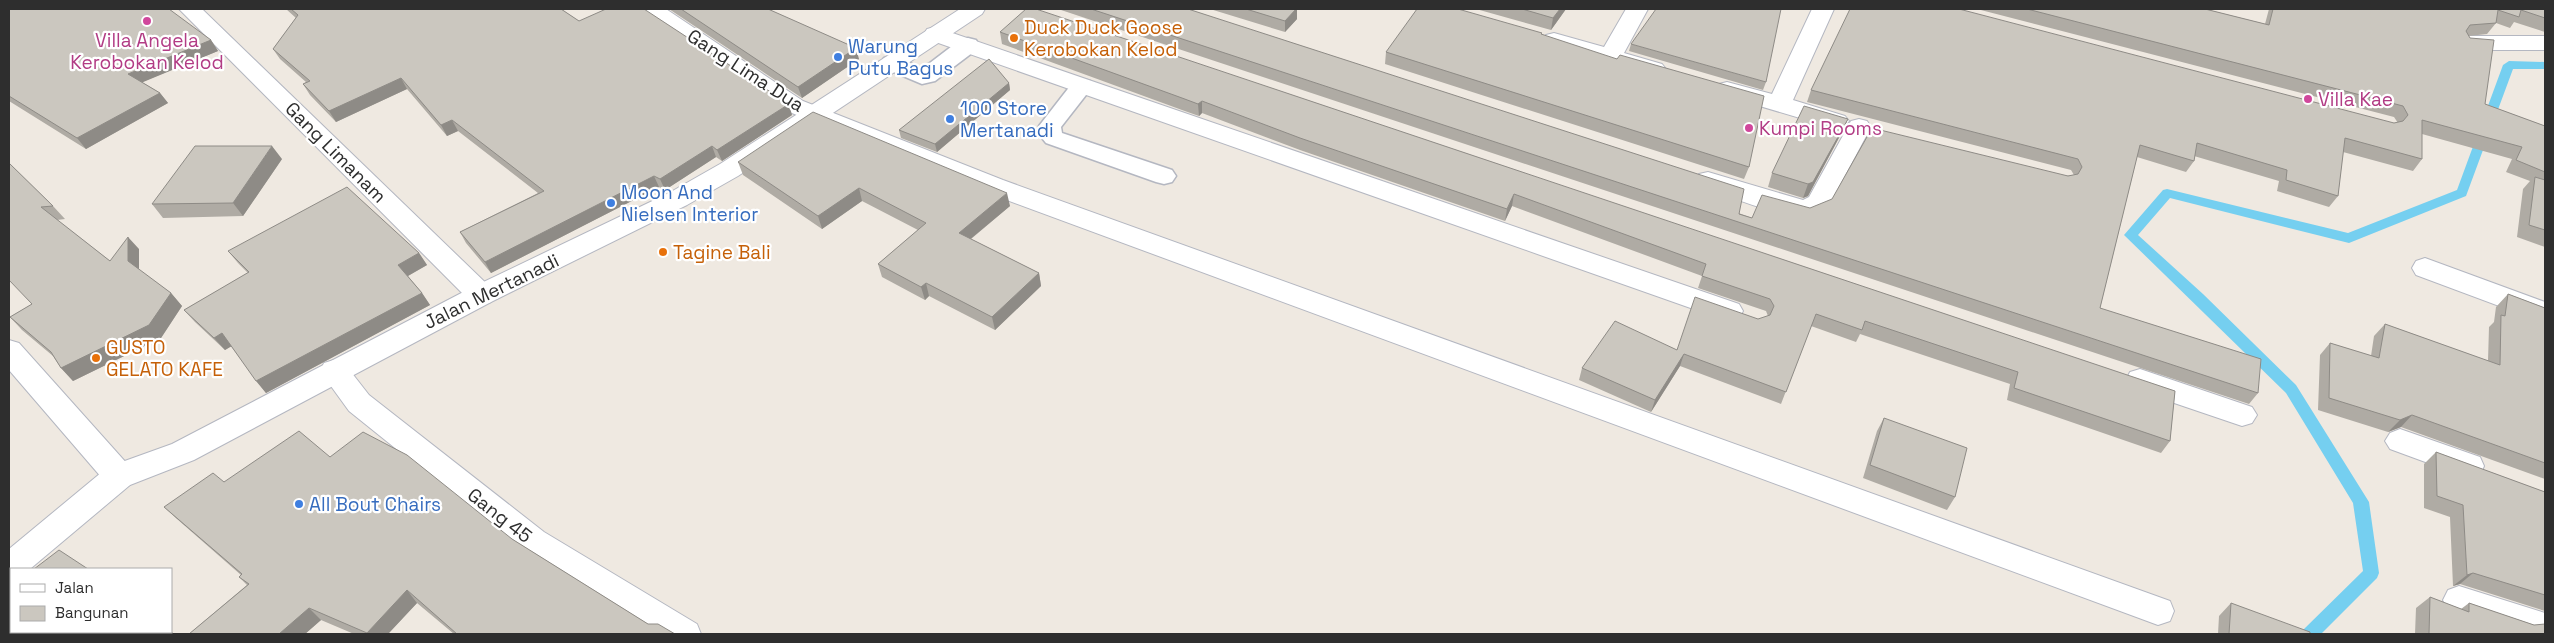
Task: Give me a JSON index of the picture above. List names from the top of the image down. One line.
{"streets":{"street":["Gang Lima Dua","Gang Limanam","Jalan Mertanadi","Gang 45"]},"crossings":[["Gang Lima Dua","Jalan Mertanadi"],["Gang Limanam","Jalan Mertanadi"],["Jalan Mertanadi","Gang 45"]],"places":["Villa Angela Kerobokan Kelod","Duck Duck Goose Kerobokan Kelod","Warung Putu Bagus","Villa Kae","100 Store Mertanadi","Kumpi Rooms","Moon And Nielsen Interior","Tagine Bali","GUSTO GELATO KAFE","All Bout Chairs"],"legend":["Jalan","Bangunan"]}
